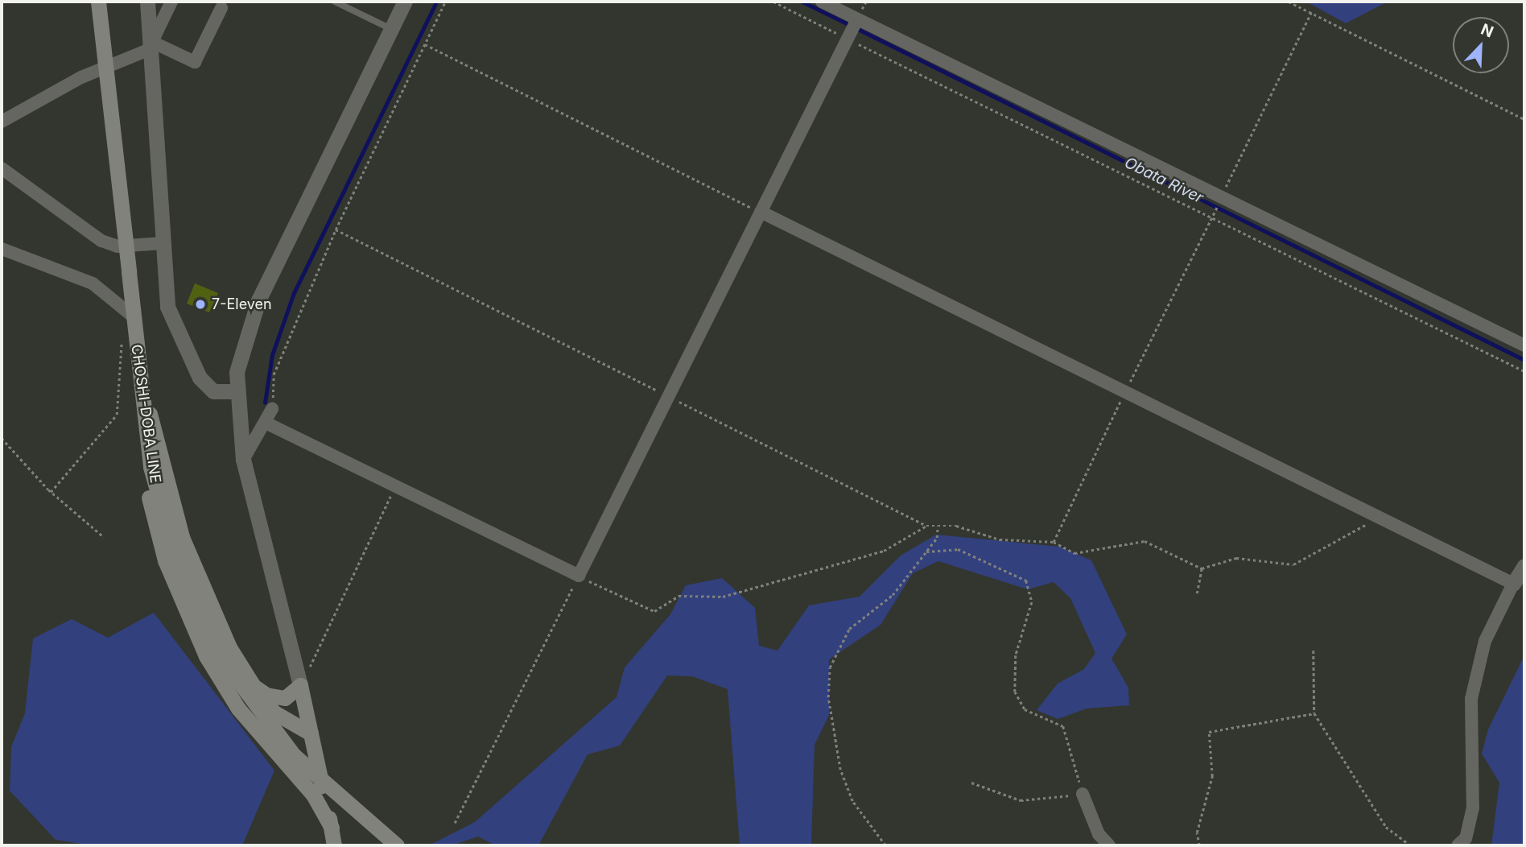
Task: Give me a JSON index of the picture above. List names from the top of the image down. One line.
{"streets":{"main road":["CHOSHI-DOBA LINE"]},"water":["Obata River"],"places":["7-Eleven"],"north":"top right"}
